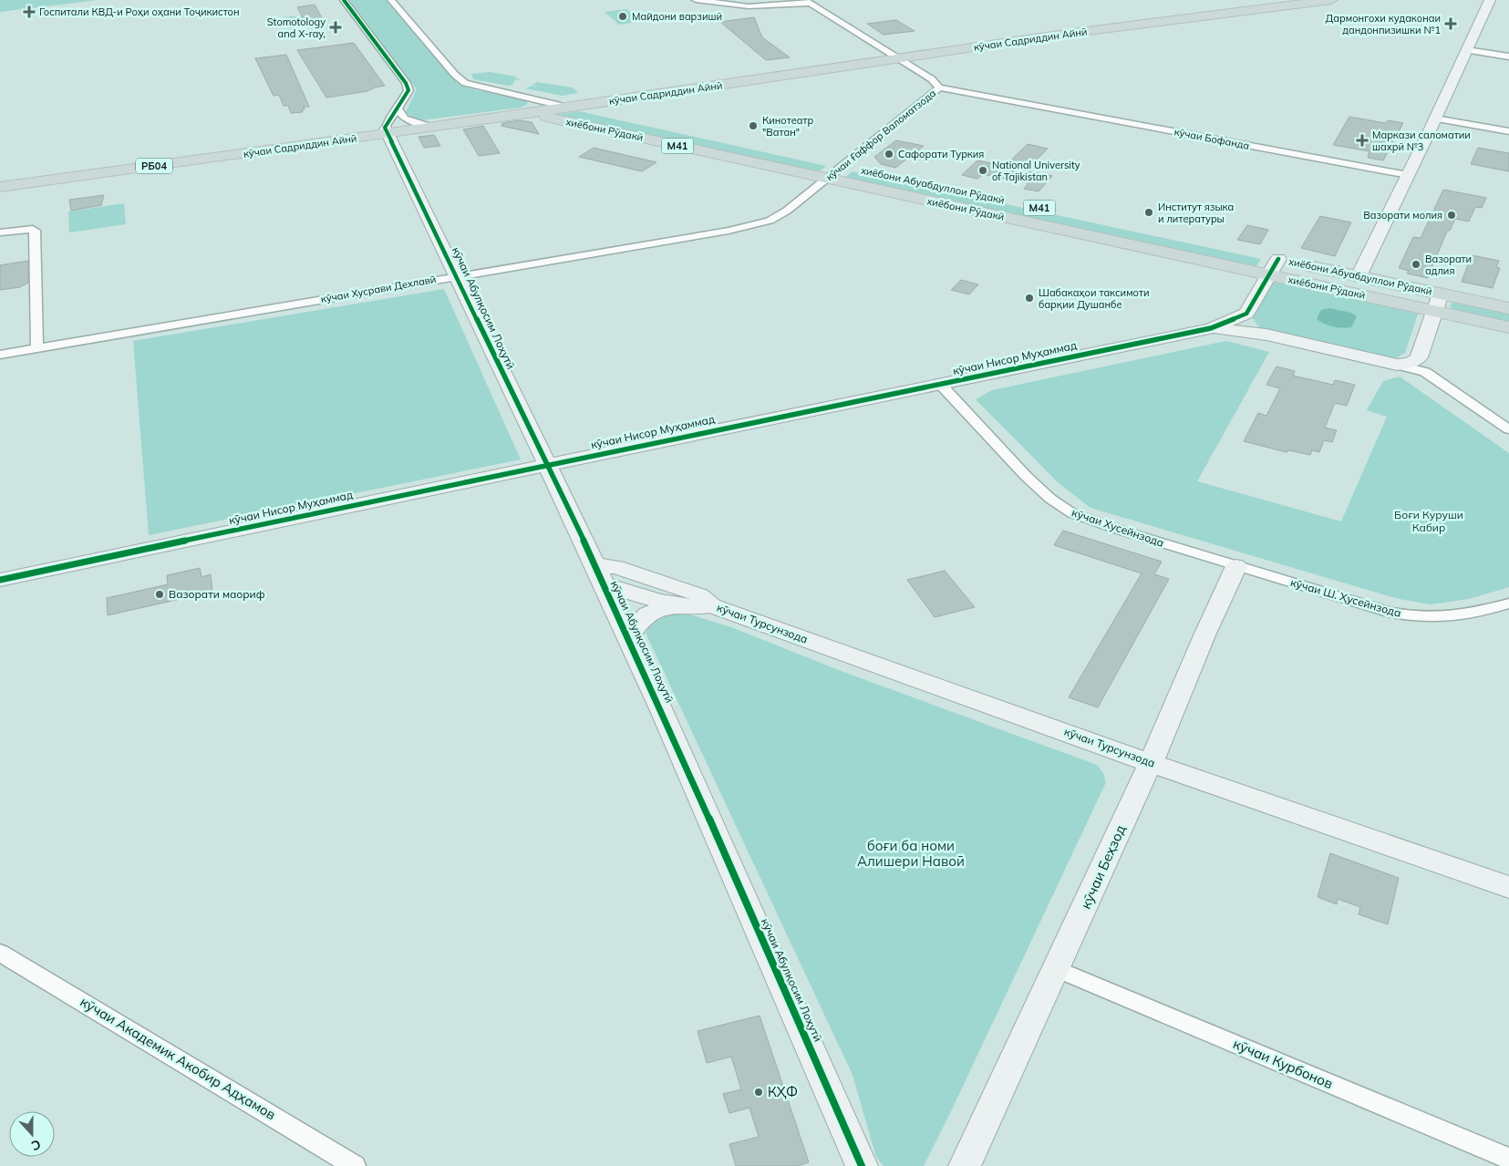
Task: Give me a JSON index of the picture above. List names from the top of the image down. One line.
{"streets":{"highway":["кӯчаи Садриддин Айнӣ","хиёбони Рӯдакӣ","M41","РБ04","хиёбони Абуабдуллои Рӯдакӣ"],"street":["кӯчаи Ғаффор Валоматзода","кӯчаи Бофанда","кӯчаи Хусрави Дехлавӣ","кӯчаи Абулқосим Лоҳутӣ","кӯчаи Нисор Муҳаммад","кӯчаи Хусейнзода","кӯчаи Ш. Ҳусейнзода","кӯчаи Турсунзода","кӯчаи Беҳзод","кӯчаи Академик Акобир Адҳамов","кӯчаи Курбонов"]},"crossings":[["кӯчаи Садриддин Айнӣ","хиёбони Рӯдакӣ"],["кӯчаи Садриддин Айнӣ","кӯчаи Ғаффор Валоматзода"],["кӯчаи Садриддин Айнӣ","хиёбони Абуабдуллои Рӯдакӣ"],["кӯчаи Садриддин Айнӣ","кӯчаи Абулқосим Лоҳутӣ"],["хиёбони Рӯдакӣ","кӯчаи Ғаффор Валоматзода"],["кӯчаи Ғаффор Валоматзода","кӯчаи Бофанда"],["кӯчаи Ғаффор Валоматзода","хиёбони Абуабдуллои Рӯдакӣ"],["кӯчаи Ғаффор Валоматзода","кӯчаи Хусрави Дехлавӣ"],["кӯчаи Хусрави Дехлавӣ","кӯчаи Абулқосим Лоҳутӣ"],["кӯчаи Абулқосим Лоҳутӣ","кӯчаи Нисор Муҳаммад"],["кӯчаи Абулқосим Лоҳутӣ","кӯчаи Турсунзода"],["кӯчаи Нисор Муҳаммад","кӯчаи Хусейнзода"],["кӯчаи Хусейнзода","кӯчаи Ш. Ҳусейнзода"],["кӯчаи Хусейнзода","кӯчаи Беҳзод"],["кӯчаи Ш. Ҳусейнзода","кӯчаи Беҳзод"],["кӯчаи Турсунзода","кӯчаи Беҳзод"],["кӯчаи Беҳзод","кӯчаи Курбонов"]],"parks":["Боғи Куруши Кабир","боғи ба номи Алишери Навоӣ"],"places":{"health":["Госпитали КВД-и Роҳи оҳани Тоҷикистон","Дармонгохи кудаконаи дандонпизишки №1","Stomotology and X-ray,","Маркази саломатии шахрӣ №3"],"other":["Майдони варзишӣ","Кинотеатр \"Ватан\"","Сафорати Туркия","National University of Tajikistan","Институт языка и литературы","Вазорати молия","Вазорати адлия","Шабакаҳои таксимоти барқии Душанбе","Вазорати маориф","КҲФ"]},"north":"bottom"}
